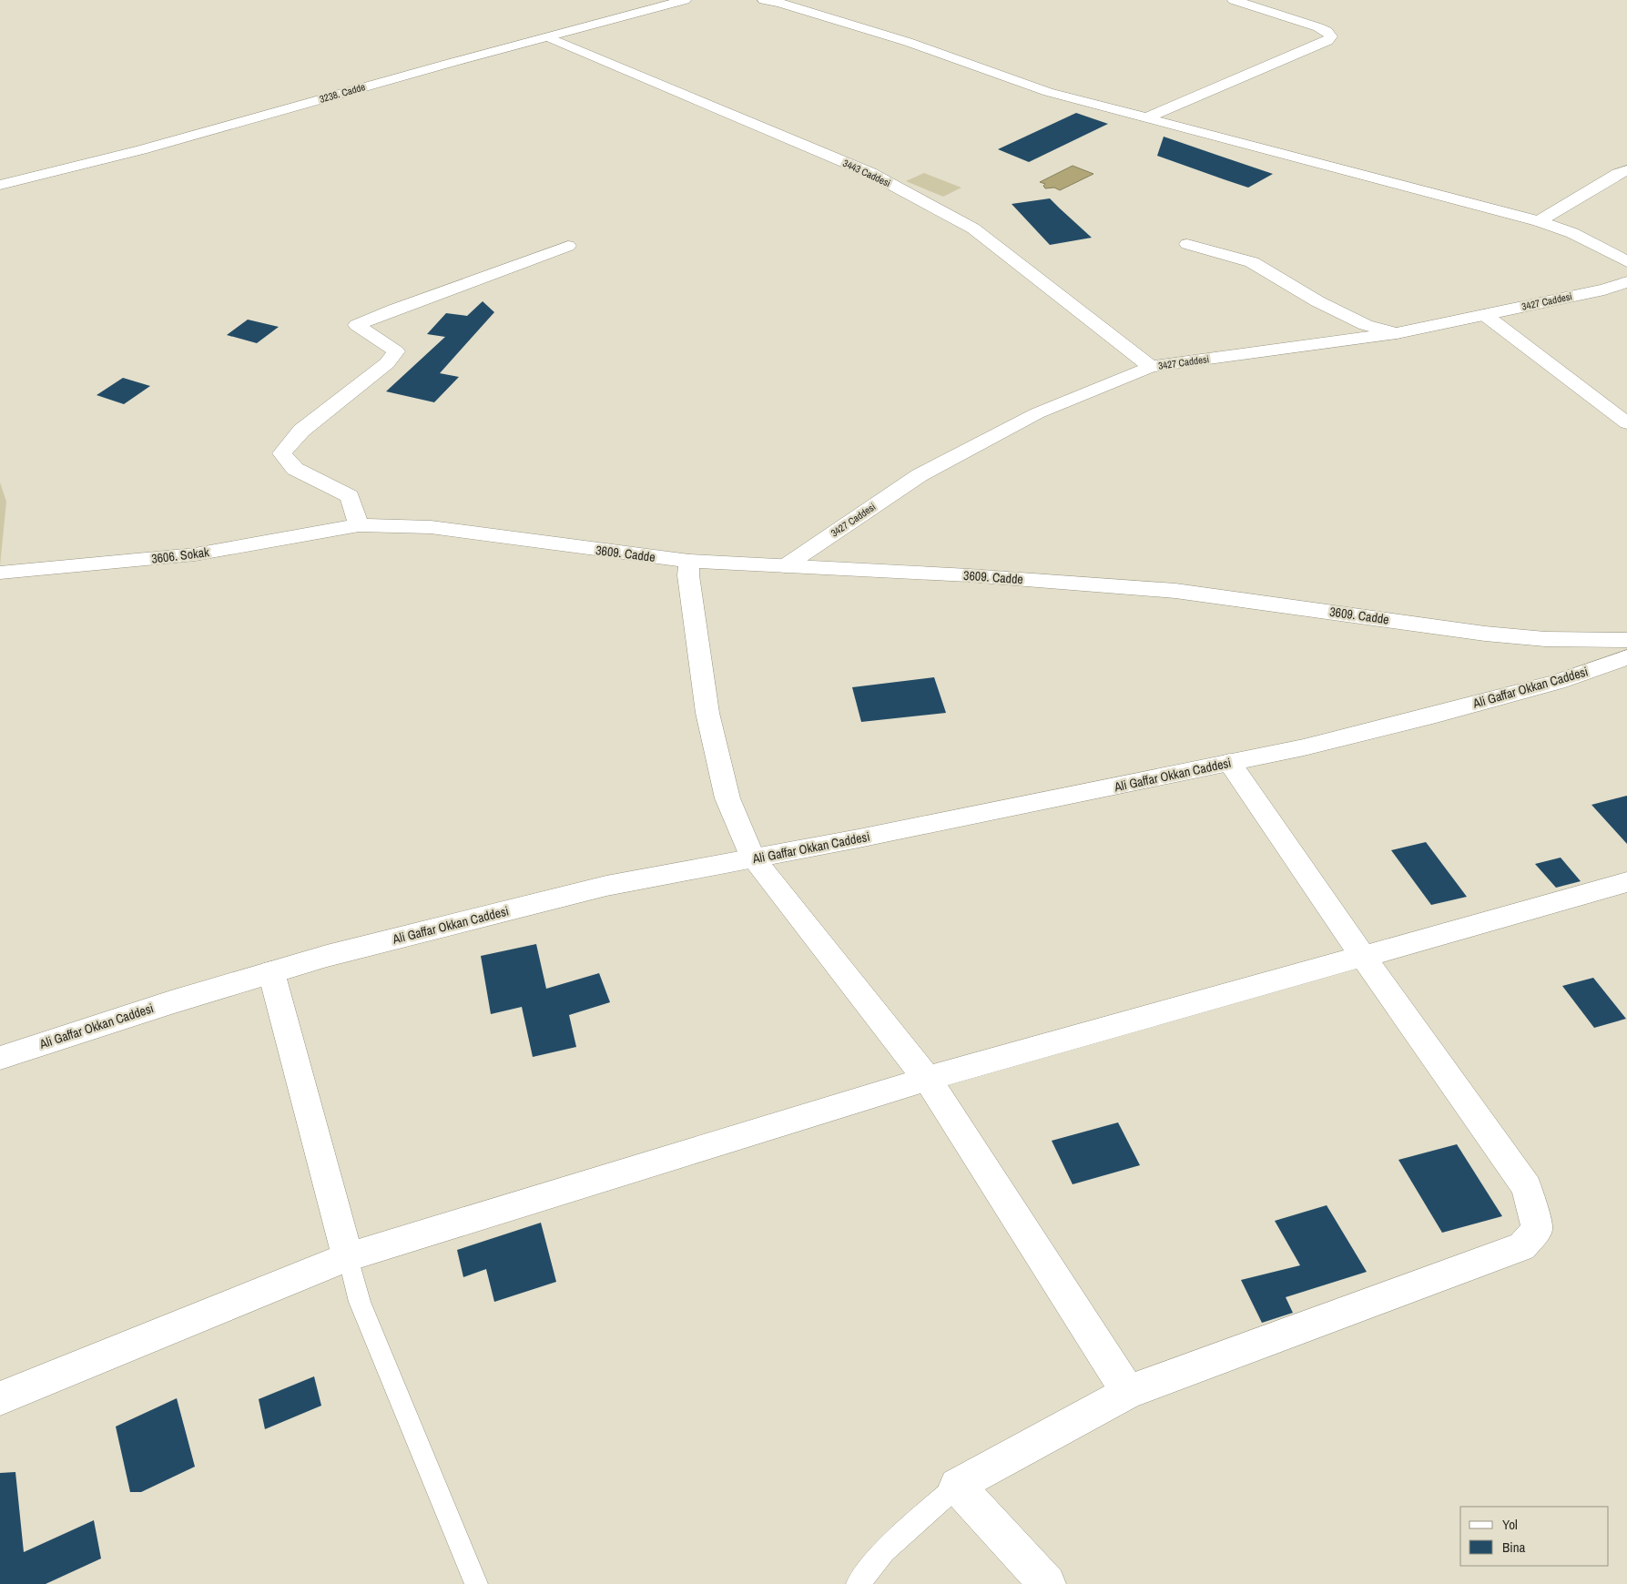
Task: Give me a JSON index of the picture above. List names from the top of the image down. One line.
{"streets":{"street":["3238. Cadde","3443 Caddesi","3427 Caddesi","3609. Cadde","3606. Sokak","Ali Gaffar Okkan Caddesi"]},"crossings":[["3238. Cadde","3443 Caddesi"],["3443 Caddesi","3427 Caddesi"],["3427 Caddesi","3609. Cadde"],["3609. Cadde","3606. Sokak"]],"legend":["Yol","Bina"]}
